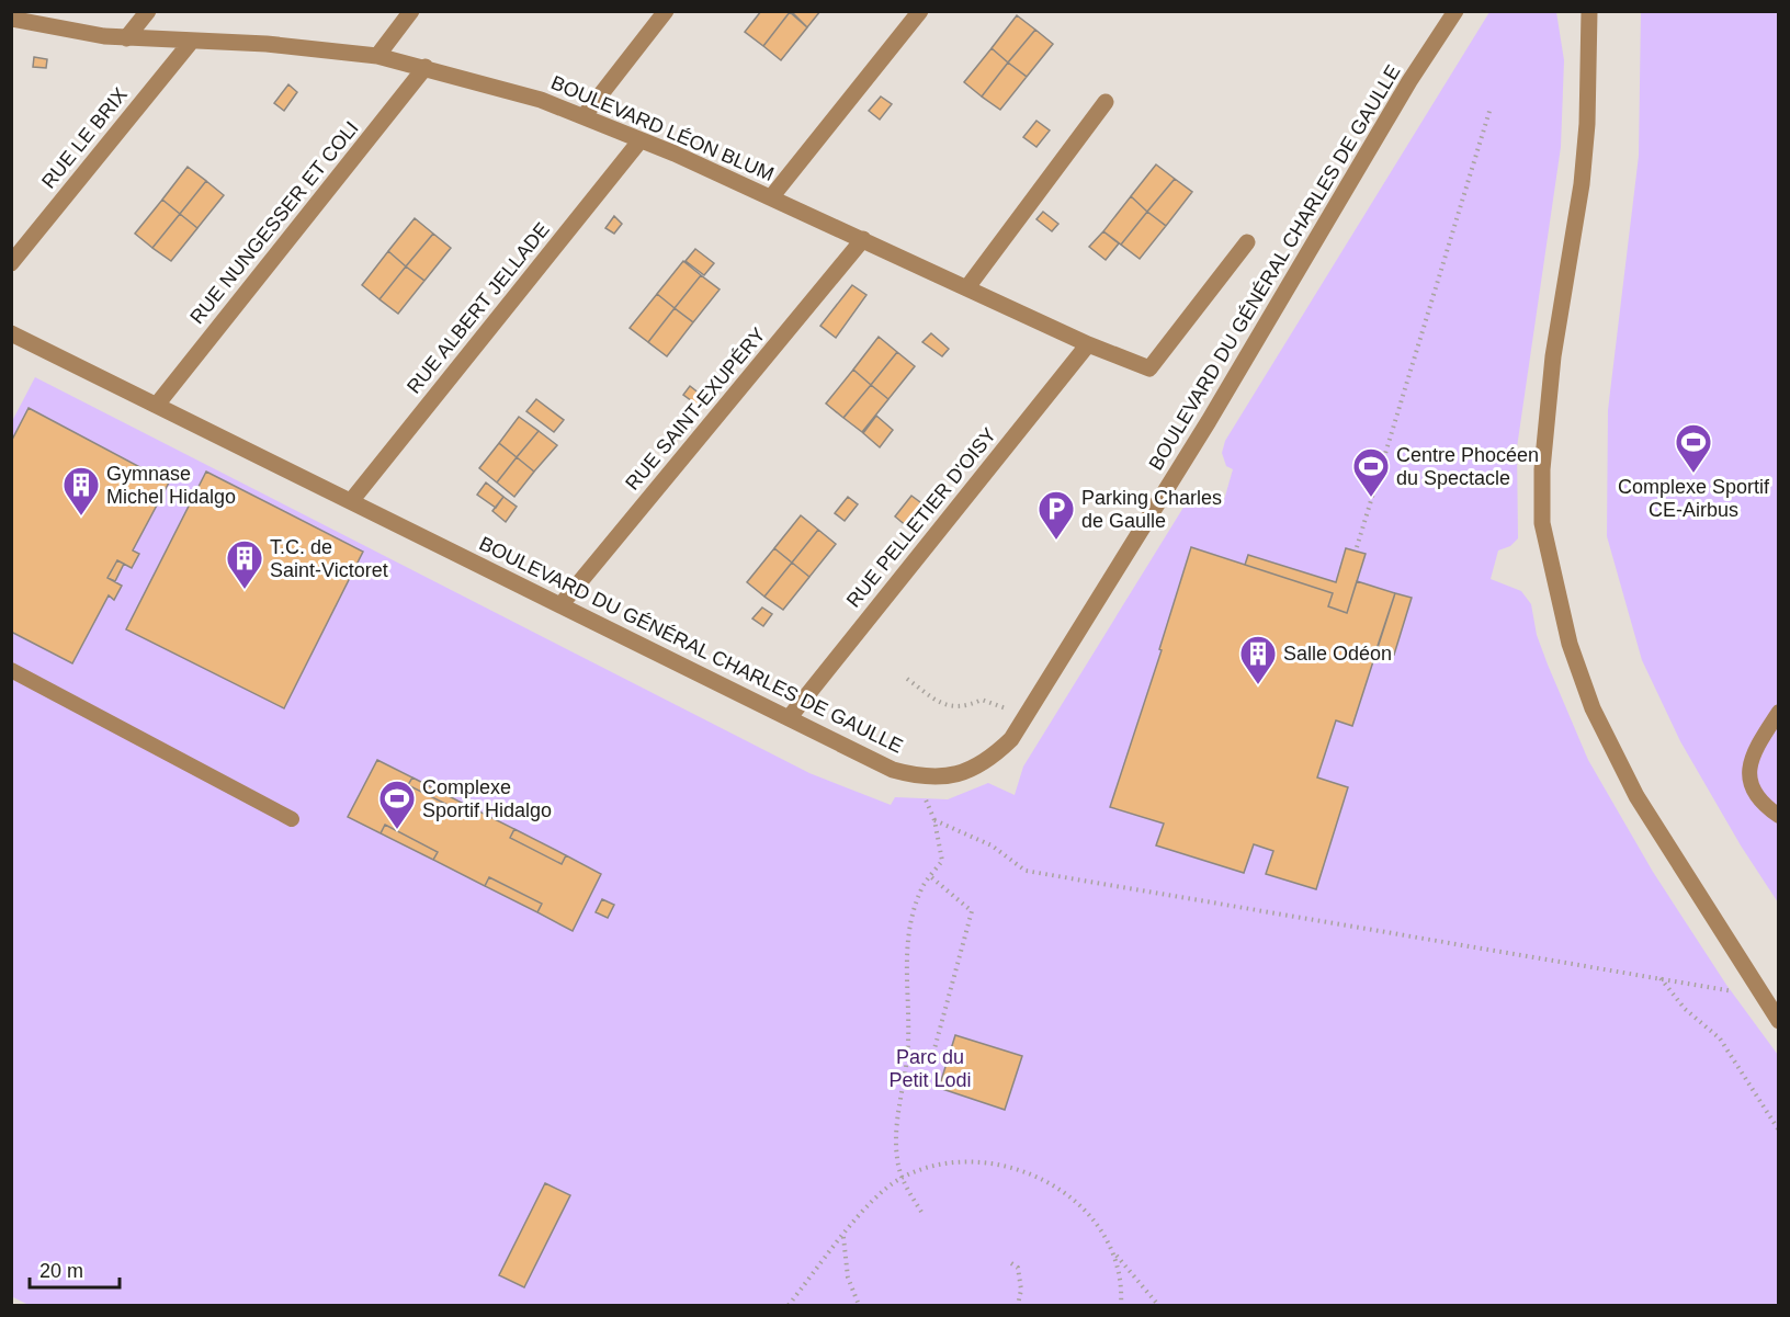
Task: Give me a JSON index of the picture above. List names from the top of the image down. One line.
{"streets":{"street":["BOULEVARD LÉON BLUM","RUE LE BRIX","RUE NUNGESSER ET COLI","BOULEVARD DU GÉNÉRAL CHARLES DE GAULLE","RUE ALBERT JELLADE","RUE SAINT-EXUPÉRY","RUE PELLETIER D'OISY"]},"crossings":[["BOULEVARD LÉON BLUM","RUE LE BRIX"],["BOULEVARD LÉON BLUM","RUE NUNGESSER ET COLI"],["BOULEVARD LÉON BLUM","RUE ALBERT JELLADE"],["BOULEVARD LÉON BLUM","RUE SAINT-EXUPÉRY"],["BOULEVARD LÉON BLUM","RUE PELLETIER D'OISY"],["RUE NUNGESSER ET COLI","BOULEVARD DU GÉNÉRAL CHARLES DE GAULLE"],["BOULEVARD DU GÉNÉRAL CHARLES DE GAULLE","RUE ALBERT JELLADE"],["BOULEVARD DU GÉNÉRAL CHARLES DE GAULLE","RUE SAINT-EXUPÉRY"],["BOULEVARD DU GÉNÉRAL CHARLES DE GAULLE","RUE PELLETIER D'OISY"]],"parks":["Parc du Petit Lodi"],"places":{"sports":["Complexe Sportif CE-Airbus","Centre Phocéen du Spectacle","Complexe Sportif Hidalgo"],"building":["Gymnase Michel Hidalgo","T.C. de Saint-Victoret","Salle Odéon"],"parking":["Parking Charles de Gaulle"]},"scale_bar":"20 m"}
